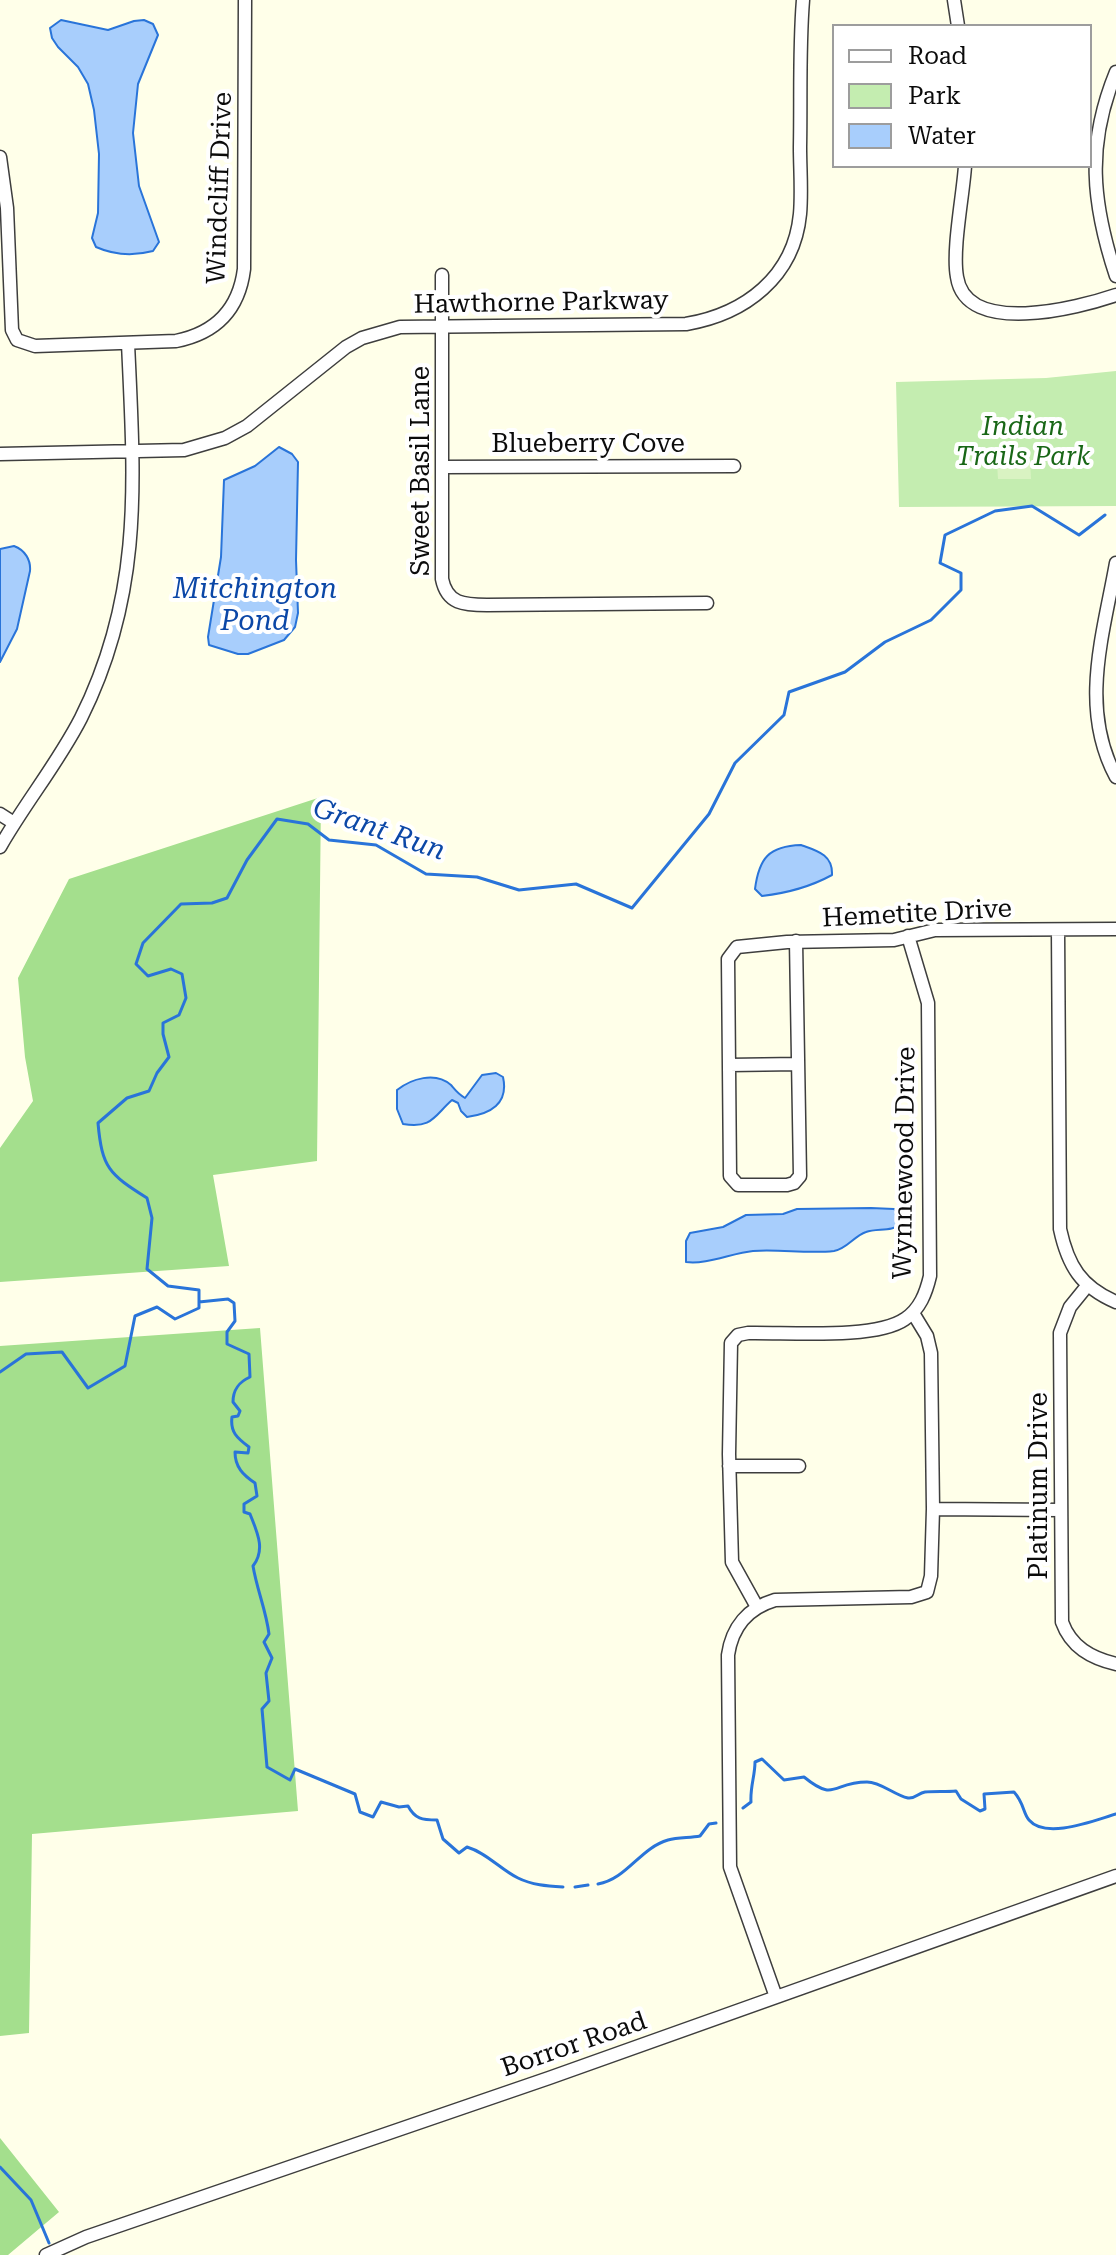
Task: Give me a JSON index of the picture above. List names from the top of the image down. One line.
{"streets":{"street":["Windcliff Drive","Hawthorne Parkway","Blueberry Cove","Sweet Basil Lane","Hemetite Drive","Wynnewood Drive","Platinum Drive","Borror Road"]},"crossings":[["Hawthorne Parkway","Sweet Basil Lane"],["Blueberry Cove","Sweet Basil Lane"],["Hemetite Drive","Wynnewood Drive"]],"water":["Mitchington Pond","Grant Run"],"parks":["Indian Trails Park"],"legend":["Road","Park","Water"]}
